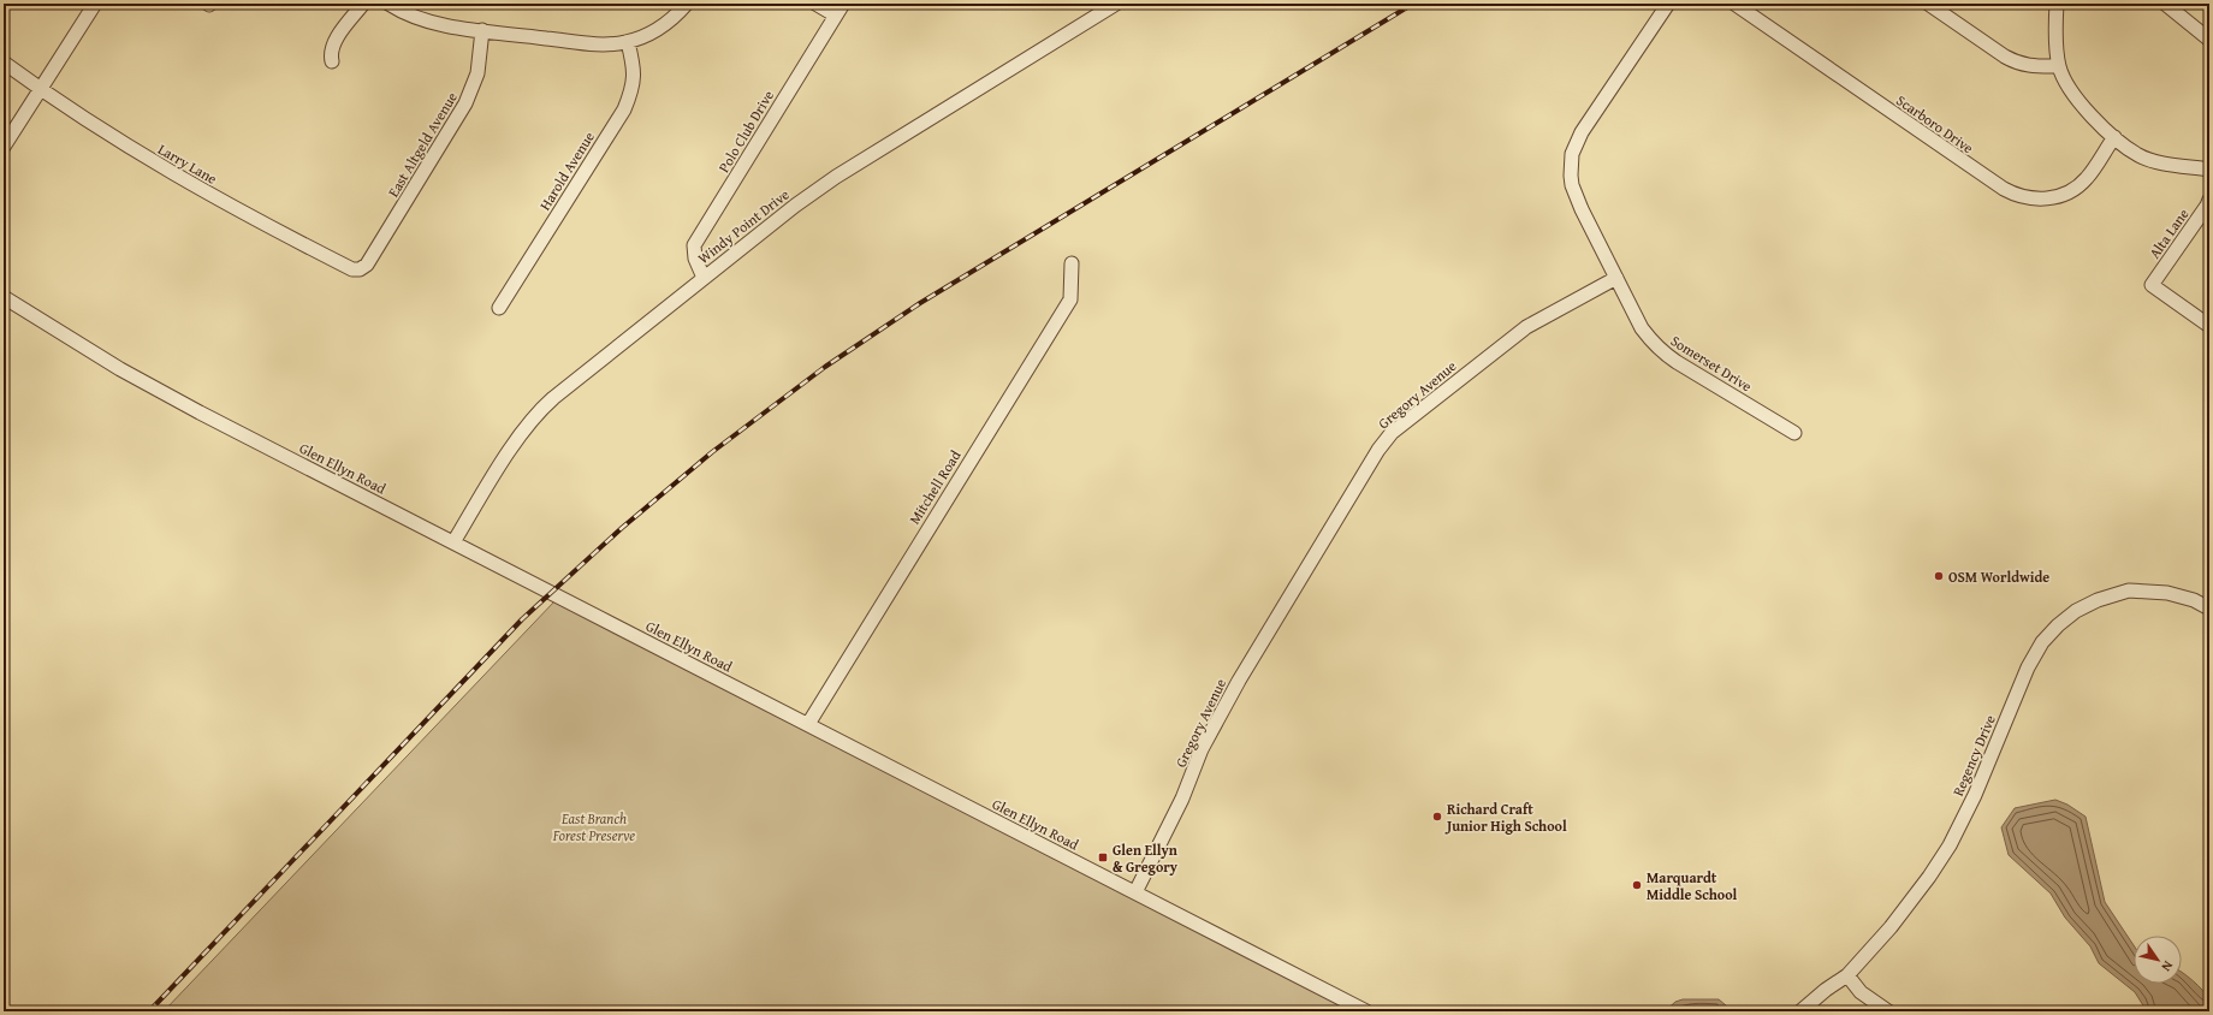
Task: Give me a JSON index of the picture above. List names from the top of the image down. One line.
{"streets":{"street":["Scarboro Drive","Polo Club Drive","East Altgeld Avenue","Larry Lane","Harold Avenue","Windy Point Drive","Alta Lane","Somerset Drive","Gregory Avenue","Glen Ellyn Road","Mitchell Road","Regency Drive"]},"crossings":[["Polo Club Drive","Windy Point Drive"],["East Altgeld Avenue","Larry Lane"],["Windy Point Drive","Glen Ellyn Road"],["Somerset Drive","Gregory Avenue"],["Gregory Avenue","Glen Ellyn Road"],["Glen Ellyn Road","Mitchell Road"]],"parks":["East Branch Forest Preserve"],"places":{"other":["OSM Worldwide","Richard Craft Junior High School","Marquardt Middle School"],"transit":["Glen Ellyn & Gregory"]},"north":"bottom right"}
